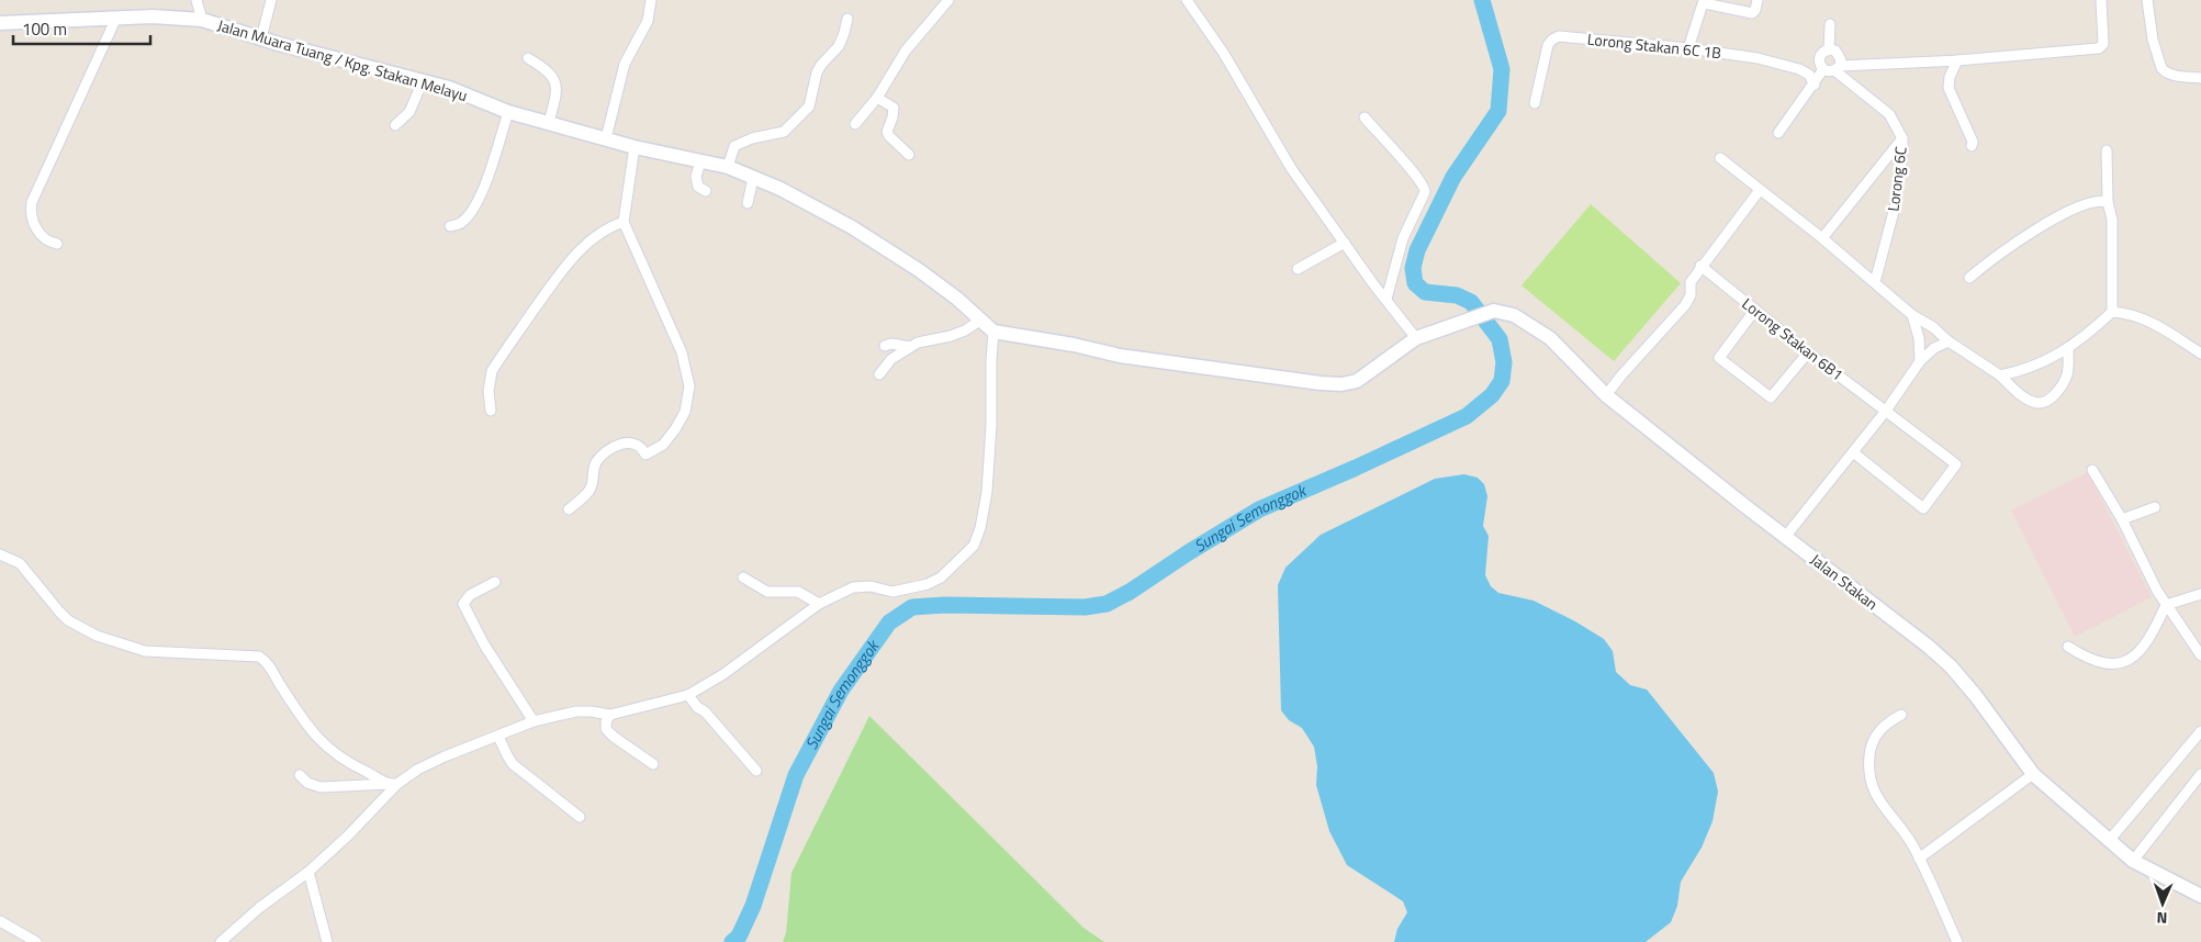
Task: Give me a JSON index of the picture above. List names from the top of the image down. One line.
{"streets":{"main road":["Jalan Muara Tuang / Kpg. Stakan Melayu","Jalan Stakan"],"street":["Lorong Stakan 6C 1B","Lorong 6C","Lorong Stakan 6B1"]},"water":["Sungai Semonggok"],"scale_bar":"100 m","north":"bottom"}
